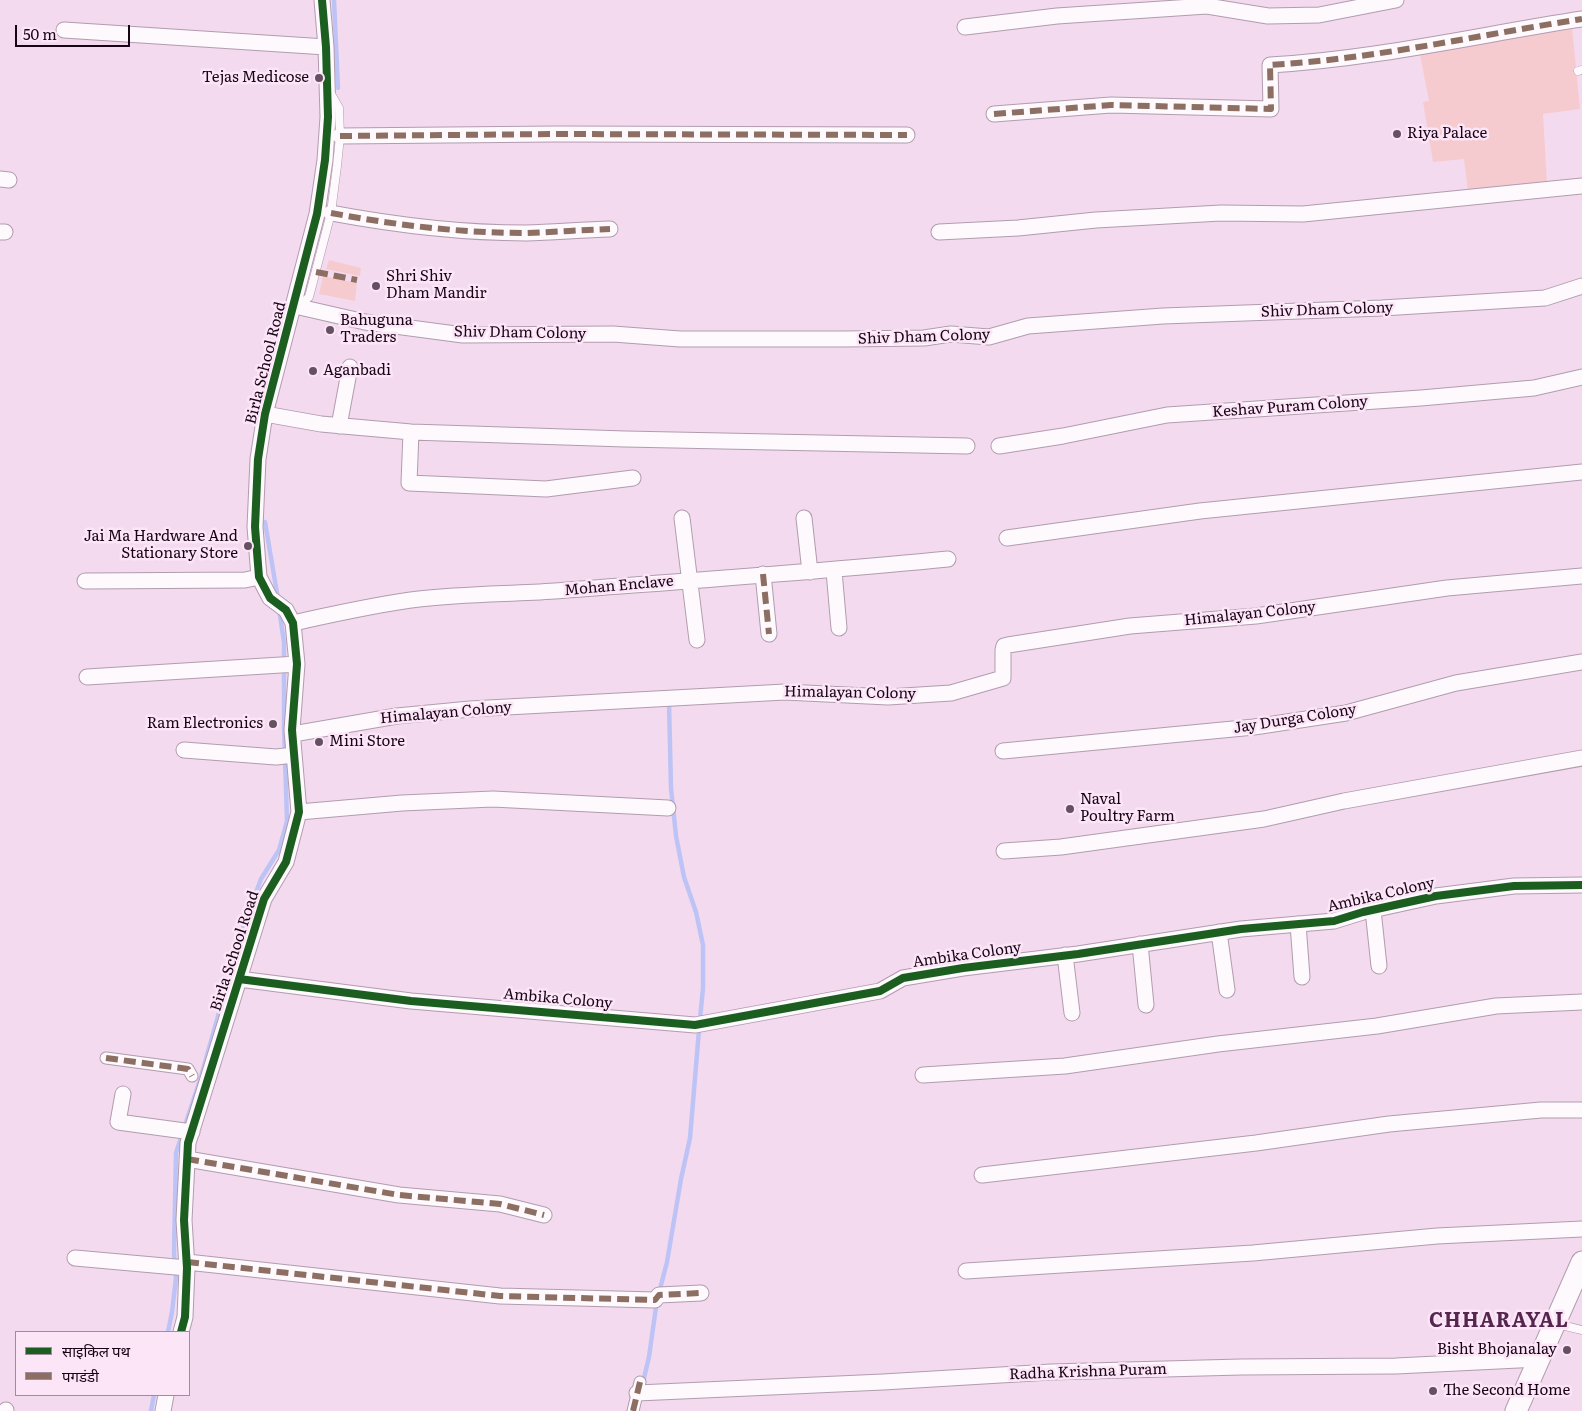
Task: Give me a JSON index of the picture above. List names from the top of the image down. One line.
{"streets":{"street":["Shiv Dham Colony","Birla School Road","Keshav Puram Colony","Mohan Enclave","Himalayan Colony","Jay Durga Colony","Ambika Colony","Radha Krishna Puram"]},"crossings":[["Shiv Dham Colony","Birla School Road"],["Birla School Road","Mohan Enclave"],["Birla School Road","Himalayan Colony"],["Birla School Road","Ambika Colony"]],"districts":["CHHARAYAL"],"places":["Tejas Medicose","Riya Palace","Shri Shiv Dham Mandir","Bahuguna Traders","Aganbadi","Jai Ma Hardware And Stationary Store","Ram Electronics","Mini Store","Naval Poultry Farm","Bisht Bhojanalay","The Second Home"],"legend":["साइकिल पथ","पगडंडी"],"scale_bar":"50 m"}
